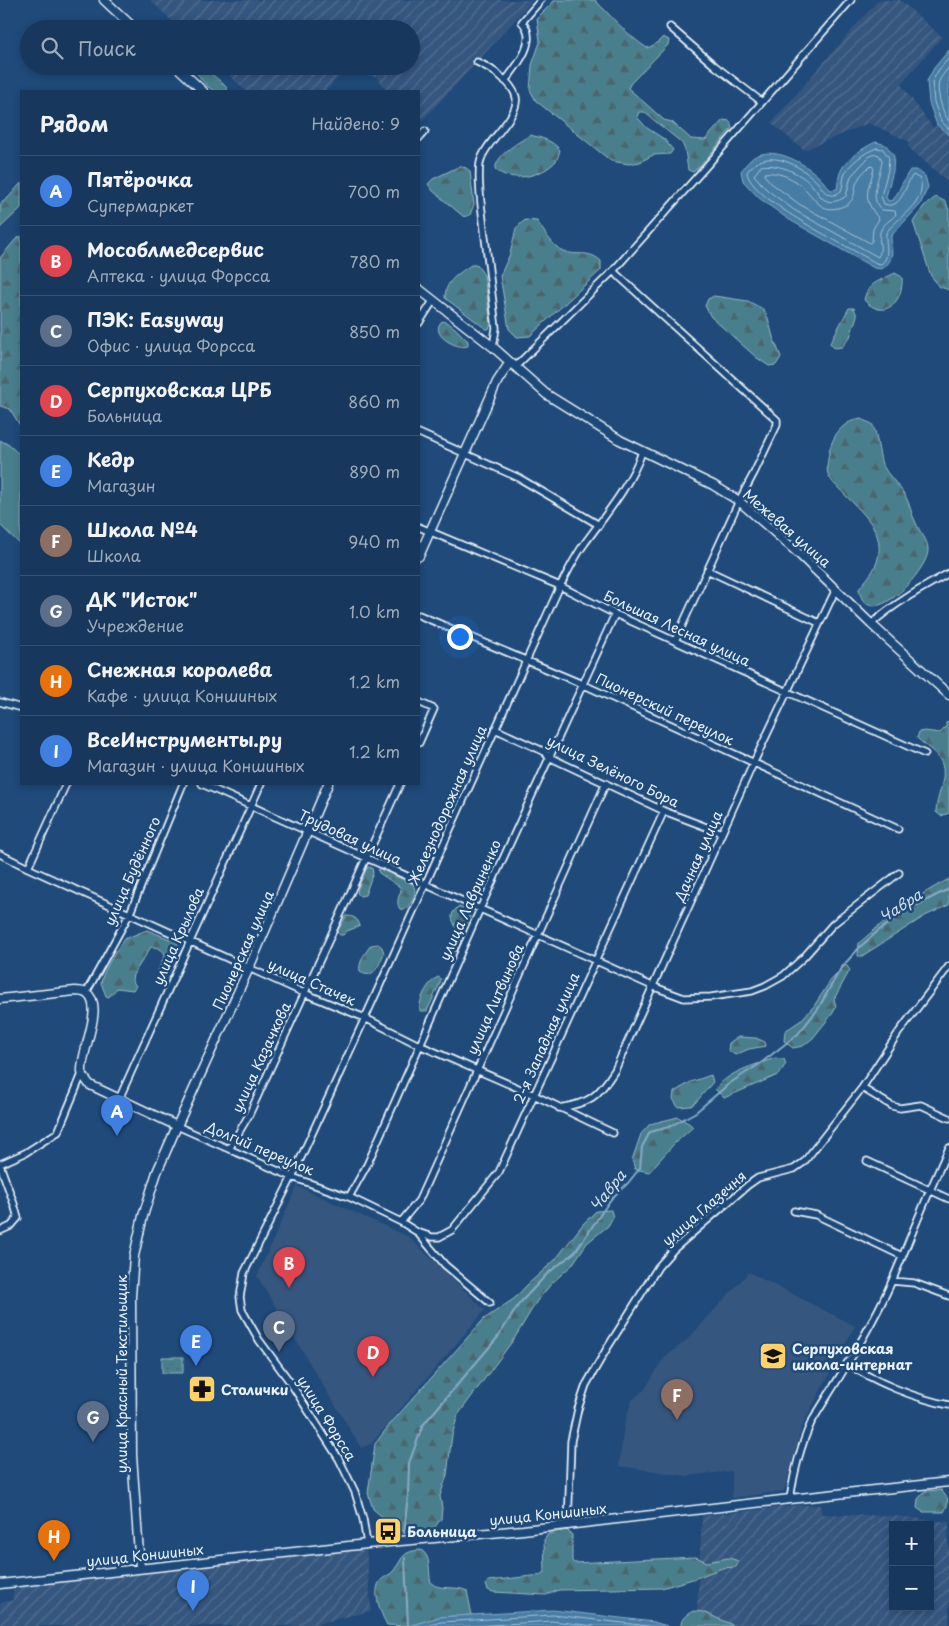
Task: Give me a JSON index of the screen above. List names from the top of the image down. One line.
{"streets":{"street":["Межевая улица","Большая Лесная улица","Пионерский переулок","улица Зелёного Бора","Железнодорожная улица","Трудовая улица","Дачная улица","улица Будённого","улица Лавриненко","улица Крылова","Пионерская улица","улица Стачек","улица Литвинова","2-я Западная улица","улица Казачкова","Долгий переулок","улица Глазечня","улица Красный Текстильщик","улица Форсса","улица Коншиных"]},"crossings":[["Межевая улица","Железнодорожная улица"],["Межевая улица","Дачная улица"],["Большая Лесная улица","Железнодорожная улица"],["Большая Лесная улица","Дачная улица"],["Большая Лесная улица","улица Лавриненко"],["Пионерский переулок","Железнодорожная улица"],["Пионерский переулок","Дачная улица"],["Пионерский переулок","улица Лавриненко"],["улица Зелёного Бора","Железнодорожная улица"],["улица Зелёного Бора","Дачная улица"],["улица Зелёного Бора","улица Лавриненко"],["улица Зелёного Бора","улица Литвинова"],["улица Зелёного Бора","2-я Западная улица"],["Железнодорожная улица","Трудовая улица"],["Железнодорожная улица","улица Стачек"],["Железнодорожная улица","Долгий переулок"],["Железнодорожная улица","улица Форсса"],["Трудовая улица","Дачная улица"],["Трудовая улица","улица Лавриненко"],["Трудовая улица","улица Крылова"],["Трудовая улица","Пионерская улица"],["Трудовая улица","улица Литвинова"],["Трудовая улица","2-я Западная улица"],["Трудовая улица","улица Казачкова"],["Дачная улица","улица Стачек"],["улица Будённого","улица Стачек"],["улица Лавриненко","улица Стачек"],["улица Лавриненко","Долгий переулок"],["улица Крылова","улица Стачек"],["улица Крылова","Долгий переулок"],["Пионерская улица","улица Стачек"],["Пионерская улица","Долгий переулок"],["Пионерская улица","улица Красный Текстильщик"],["улица Стачек","улица Литвинова"],["улица Стачек","2-я Западная улица"],["улица Стачек","улица Казачкова"],["улица Литвинова","Долгий переулок"],["2-я Западная улица","Долгий переулок"],["улица Казачкова","Долгий переулок"],["Долгий переулок","улица Красный Текстильщик"],["Долгий переулок","улица Форсса"],["улица Глазечня","улица Коншиных"],["улица Красный Текстильщик","улица Коншиных"],["улица Форсса","улица Коншиных"]],"water":["Чавра"],"places":{"school or university":["Серпуховская школа-интернат"],"pharmacy":["Столички"],"bus stop":["Больница"]},"page":{"search":"Поиск","heading":["Рядом","Найдено: 9"],"list":[{"mark":"A","name":"Пятёрочка","note":"Супермаркет","value":"700 m"},{"mark":"B","name":"Мособлмедсервис","note":"Аптека · улица Форсса","value":"780 m"},{"mark":"C","name":"ПЭК: Easyway","note":"Офис · улица Форсса","value":"850 m"},{"mark":"D","name":"Серпуховская ЦРБ","note":"Больница","value":"860 m"},{"mark":"E","name":"Кедр","note":"Магазин","value":"890 m"},{"mark":"F","name":"Школа №4","note":"Школа","value":"940 m"},{"mark":"G","name":"ДК \"Исток\"","note":"Учреждение","value":"1.0 km"},{"mark":"H","name":"Снежная королева","note":"Кафе · улица Коншиных","value":"1.2 km"},{"mark":"I","name":"ВсеИнструменты.ру","note":"Магазин · улица Коншиных","value":"1.2 km"}],"pins":["A","B","C","E","D","F","G","H","I"],"map_buttons":["+","−"]}}
